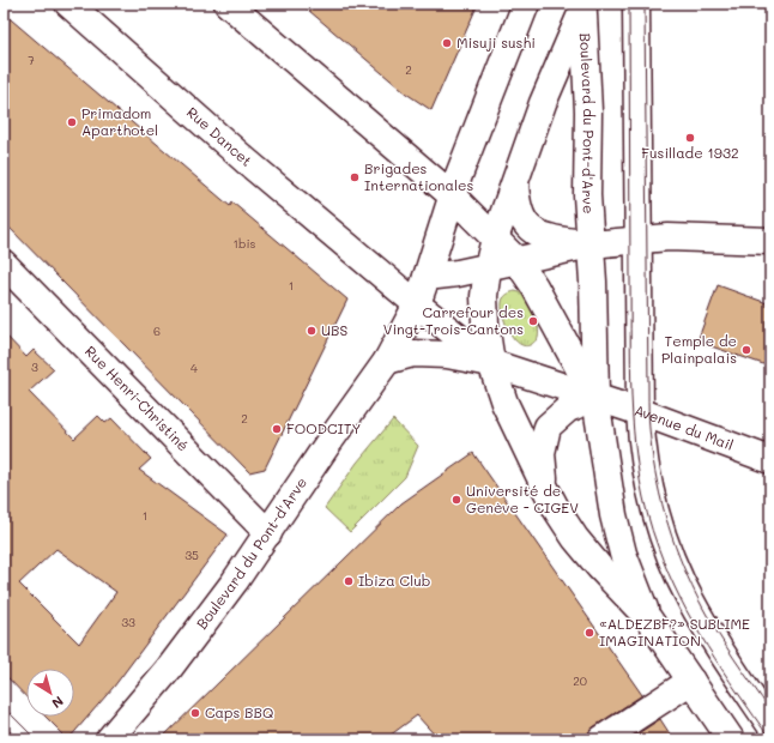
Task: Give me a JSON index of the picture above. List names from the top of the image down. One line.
{"streets":{"main road":["Boulevard du Pont-d'Arve","Rue Dancet","Rue Henri-Christiné","Avenue du Mail"]},"crossings":[["Boulevard du Pont-d'Arve","Rue Henri-Christiné"],["Boulevard du Pont-d'Arve","Avenue du Mail"]],"places":["Misuji sushi","Primadom Aparthotel","Fusillade 1932","Brigades Internationales","Carrefour des Vingt-Trois-Cantons","UBS","Temple de Plainpalais","FOODCITY","Université de Genève - CIGEV","Ibiza Club","«ALDEZBF?» SUBLIME IMAGINATION","Caps BBQ"],"house_numbers":["7","2","1bis","1","6","3","4","2","1","35","33","20"],"north":"bottom right"}
